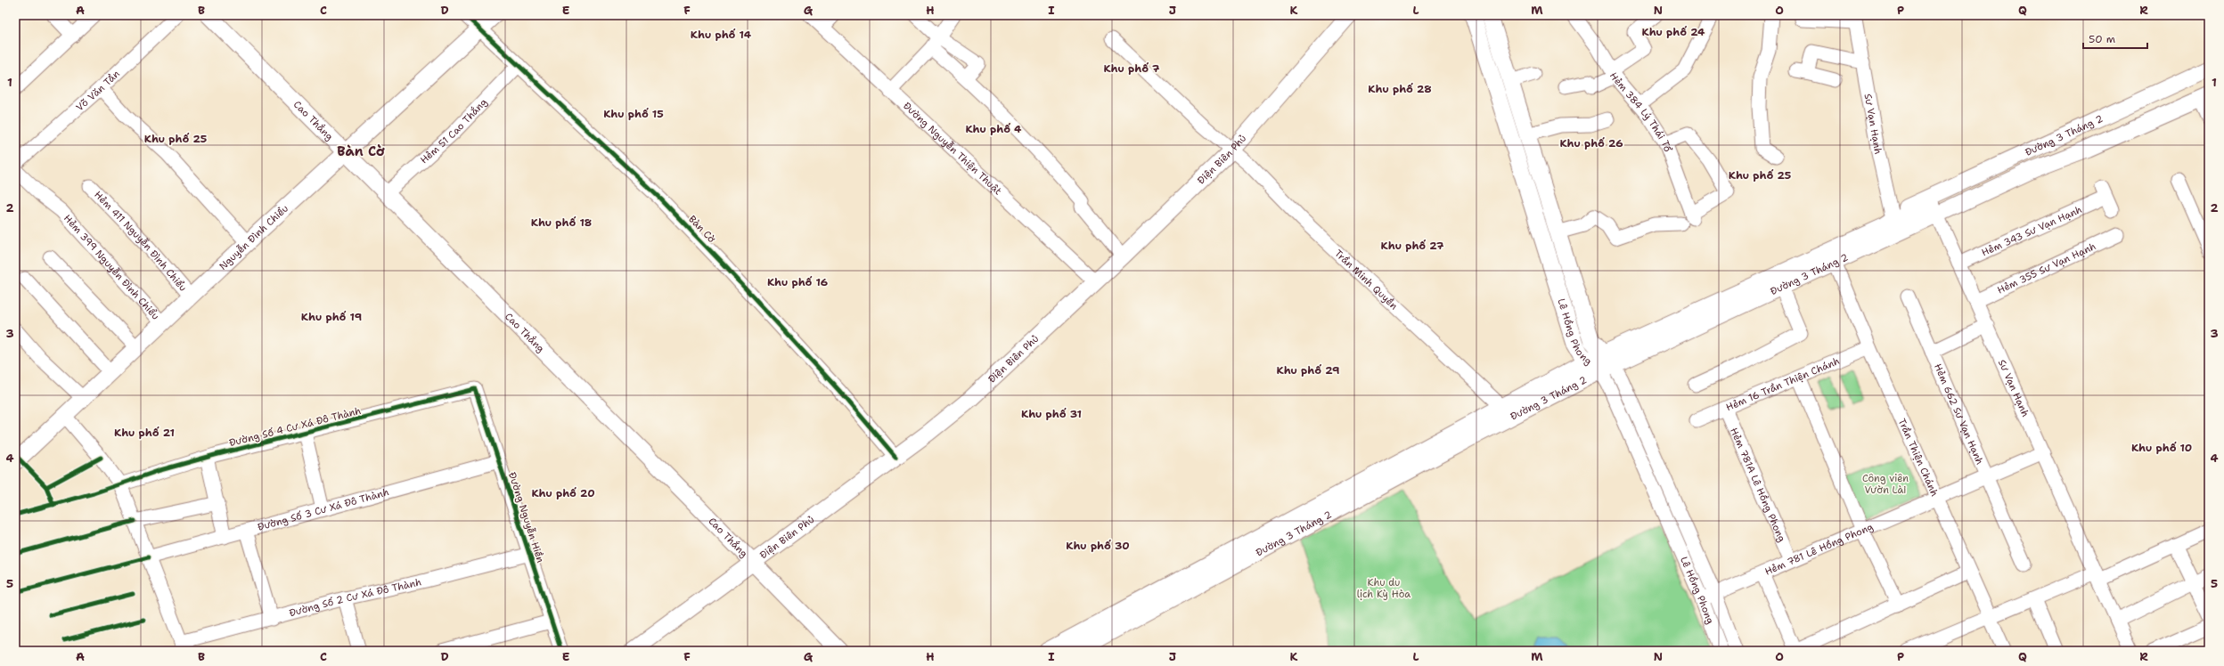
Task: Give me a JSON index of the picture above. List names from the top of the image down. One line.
{"streets":{"main road":["Cao Thắng","Đường 3 Tháng 2","Điện Biên Phủ","Nguyễn Đình Chiểu","Lê Hồng Phong"],"street":["Võ Văn Tần","Hẻm 384 Lý Thái Tổ","Sư Vạn Hạnh","Hẻm 51 Cao Thắng","Đường Nguyễn Thiện Thuật","Bàn Cờ","Hẻm 343 Sư Vạn Hạnh","Hẻm 411 Nguyễn Ðình Chiểu","Hẻm 399 Nguyễn Ðình Chiểu","Hẻm 355 Sư Vạn Hạnh","Trần Minh Quyền","Hẻm 16 Trần Thiện Chánh","Hẻm 662 Sư Vạn Hạnh","Ðường Số 4 Cư Xá Đô Thành","Trần Thiện Chánh","Hẻm 781A Lê Hồng Phong","Ðường Số 3 Cư Xá Đô Thành","Đường Nguyễn Hiền","Hẻm 781 Lê Hồng Phong","Ðường Số 2 Cư Xá Đô Thành"]},"crossings":[["Cao Thắng","Hẻm 51 Cao Thắng"],["Cao Thắng","Điện Biên Phủ"],["Cao Thắng","Nguyễn Đình Chiểu"],["Sư Vạn Hạnh","Đường 3 Tháng 2"],["Sư Vạn Hạnh","Hẻm 343 Sư Vạn Hạnh"],["Sư Vạn Hạnh","Hẻm 355 Sư Vạn Hạnh"],["Sư Vạn Hạnh","Hẻm 662 Sư Vạn Hạnh"],["Sư Vạn Hạnh","Hẻm 781 Lê Hồng Phong"],["Hẻm 51 Cao Thắng","Bàn Cờ"],["Đường 3 Tháng 2","Trần Minh Quyền"],["Đường 3 Tháng 2","Lê Hồng Phong"],["Đường 3 Tháng 2","Trần Thiện Chánh"],["Đường Nguyễn Thiện Thuật","Điện Biên Phủ"],["Điện Biên Phủ","Bàn Cờ"],["Điện Biên Phủ","Trần Minh Quyền"],["Bàn Cờ","Nguyễn Đình Chiểu"],["Nguyễn Đình Chiểu","Hẻm 411 Nguyễn Ðình Chiểu"],["Nguyễn Đình Chiểu","Hẻm 399 Nguyễn Ðình Chiểu"],["Lê Hồng Phong","Hẻm 781 Lê Hồng Phong"],["Hẻm 16 Trần Thiện Chánh","Trần Thiện Chánh"],["Hẻm 16 Trần Thiện Chánh","Hẻm 781A Lê Hồng Phong"],["Hẻm 662 Sư Vạn Hạnh","Hẻm 781 Lê Hồng Phong"],["Ðường Số 4 Cư Xá Đô Thành","Đường Nguyễn Hiền"],["Trần Thiện Chánh","Hẻm 781 Lê Hồng Phong"],["Hẻm 781A Lê Hồng Phong","Hẻm 781 Lê Hồng Phong"],["Ðường Số 3 Cư Xá Đô Thành","Đường Nguyễn Hiền"],["Đường Nguyễn Hiền","Ðường Số 2 Cư Xá Đô Thành"]],"districts":["Khu phố 24","Khu phố 14","Khu phố 7","Khu phố 28","Khu phố 15","Khu phố 4","Khu phố 25","Khu phố 26","Bàn Cờ","Khu phố 25","Khu phố 18","Khu phố 27","Khu phố 16","Khu phố 19","Khu phố 29","Khu phố 31","Khu phố 21","Khu phố 10","Khu phố 20","Khu phố 30"],"parks":["Công viên Vườn Lài","Khu du lịch Kỳ Hòa"],"scale_bar":"50 m","grid":{"columns":["A","B","C","D","E","F","G","H","I","J","K","L","M","N","O","P","Q","R"],"rows":["1","2","3","4","5"]}}
